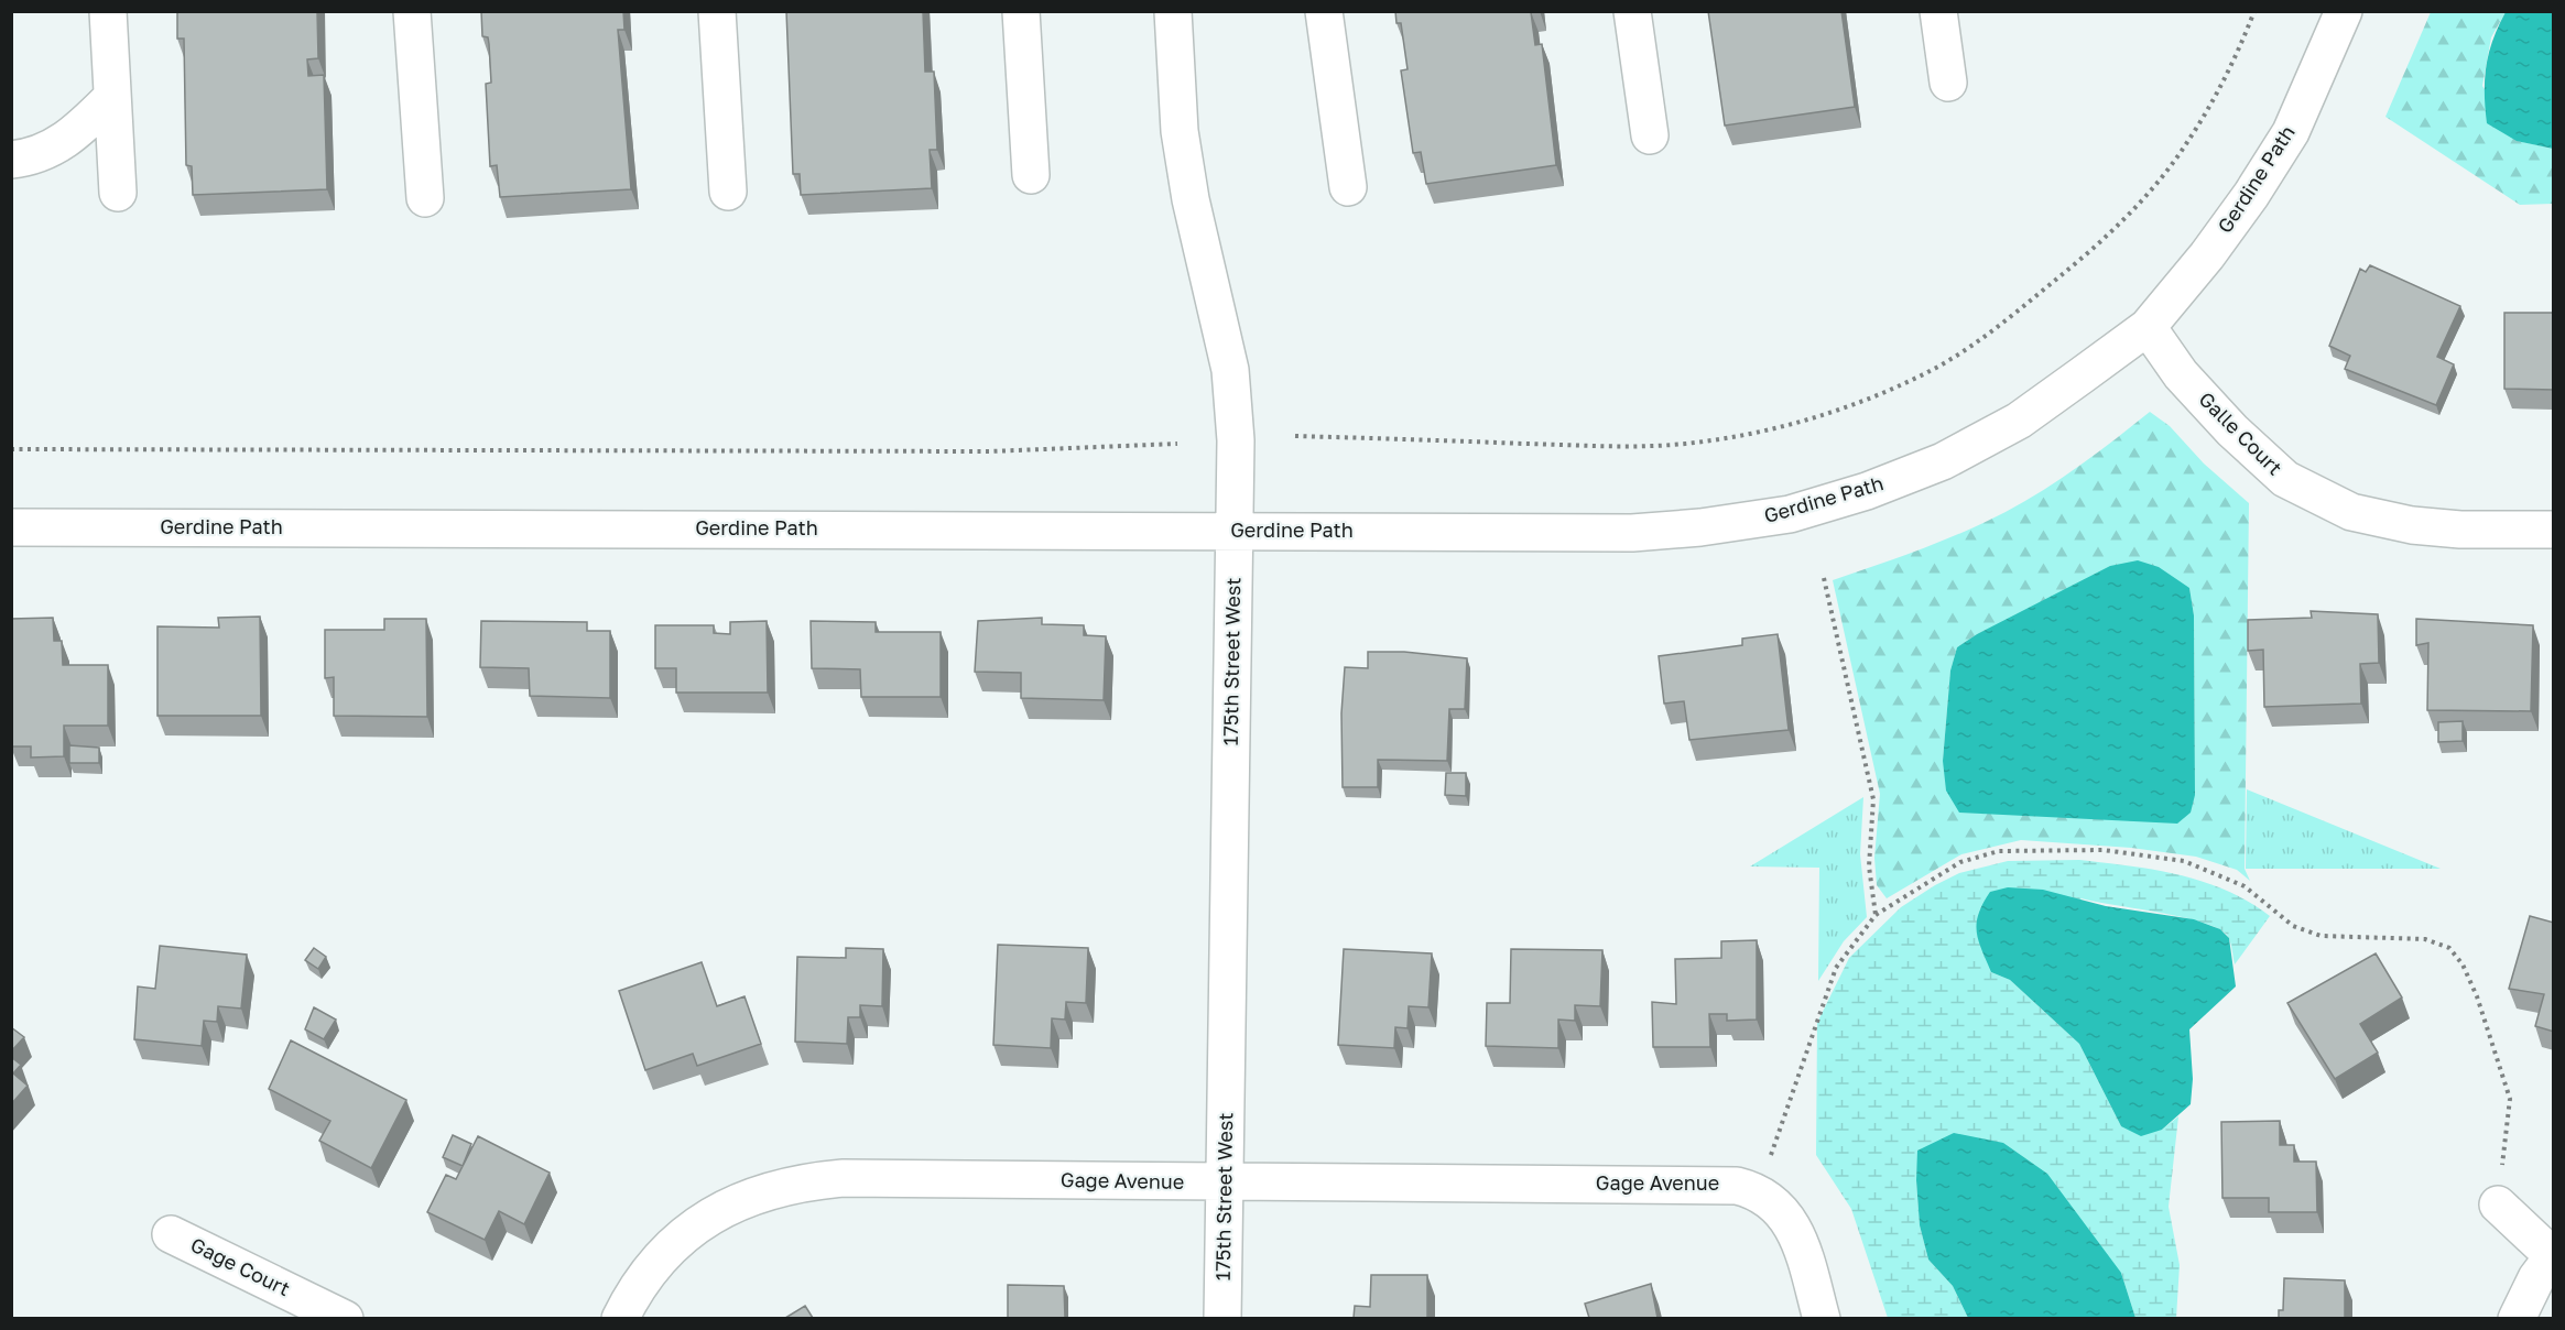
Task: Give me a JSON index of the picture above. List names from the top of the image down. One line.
{"streets":{"street":["Gerdine Path","Galle Court","175th Street West","Gage Avenue","Gage Court"]},"crossings":[["Gerdine Path","Galle Court"],["Gerdine Path","175th Street West"],["175th Street West","Gage Avenue"]]}
